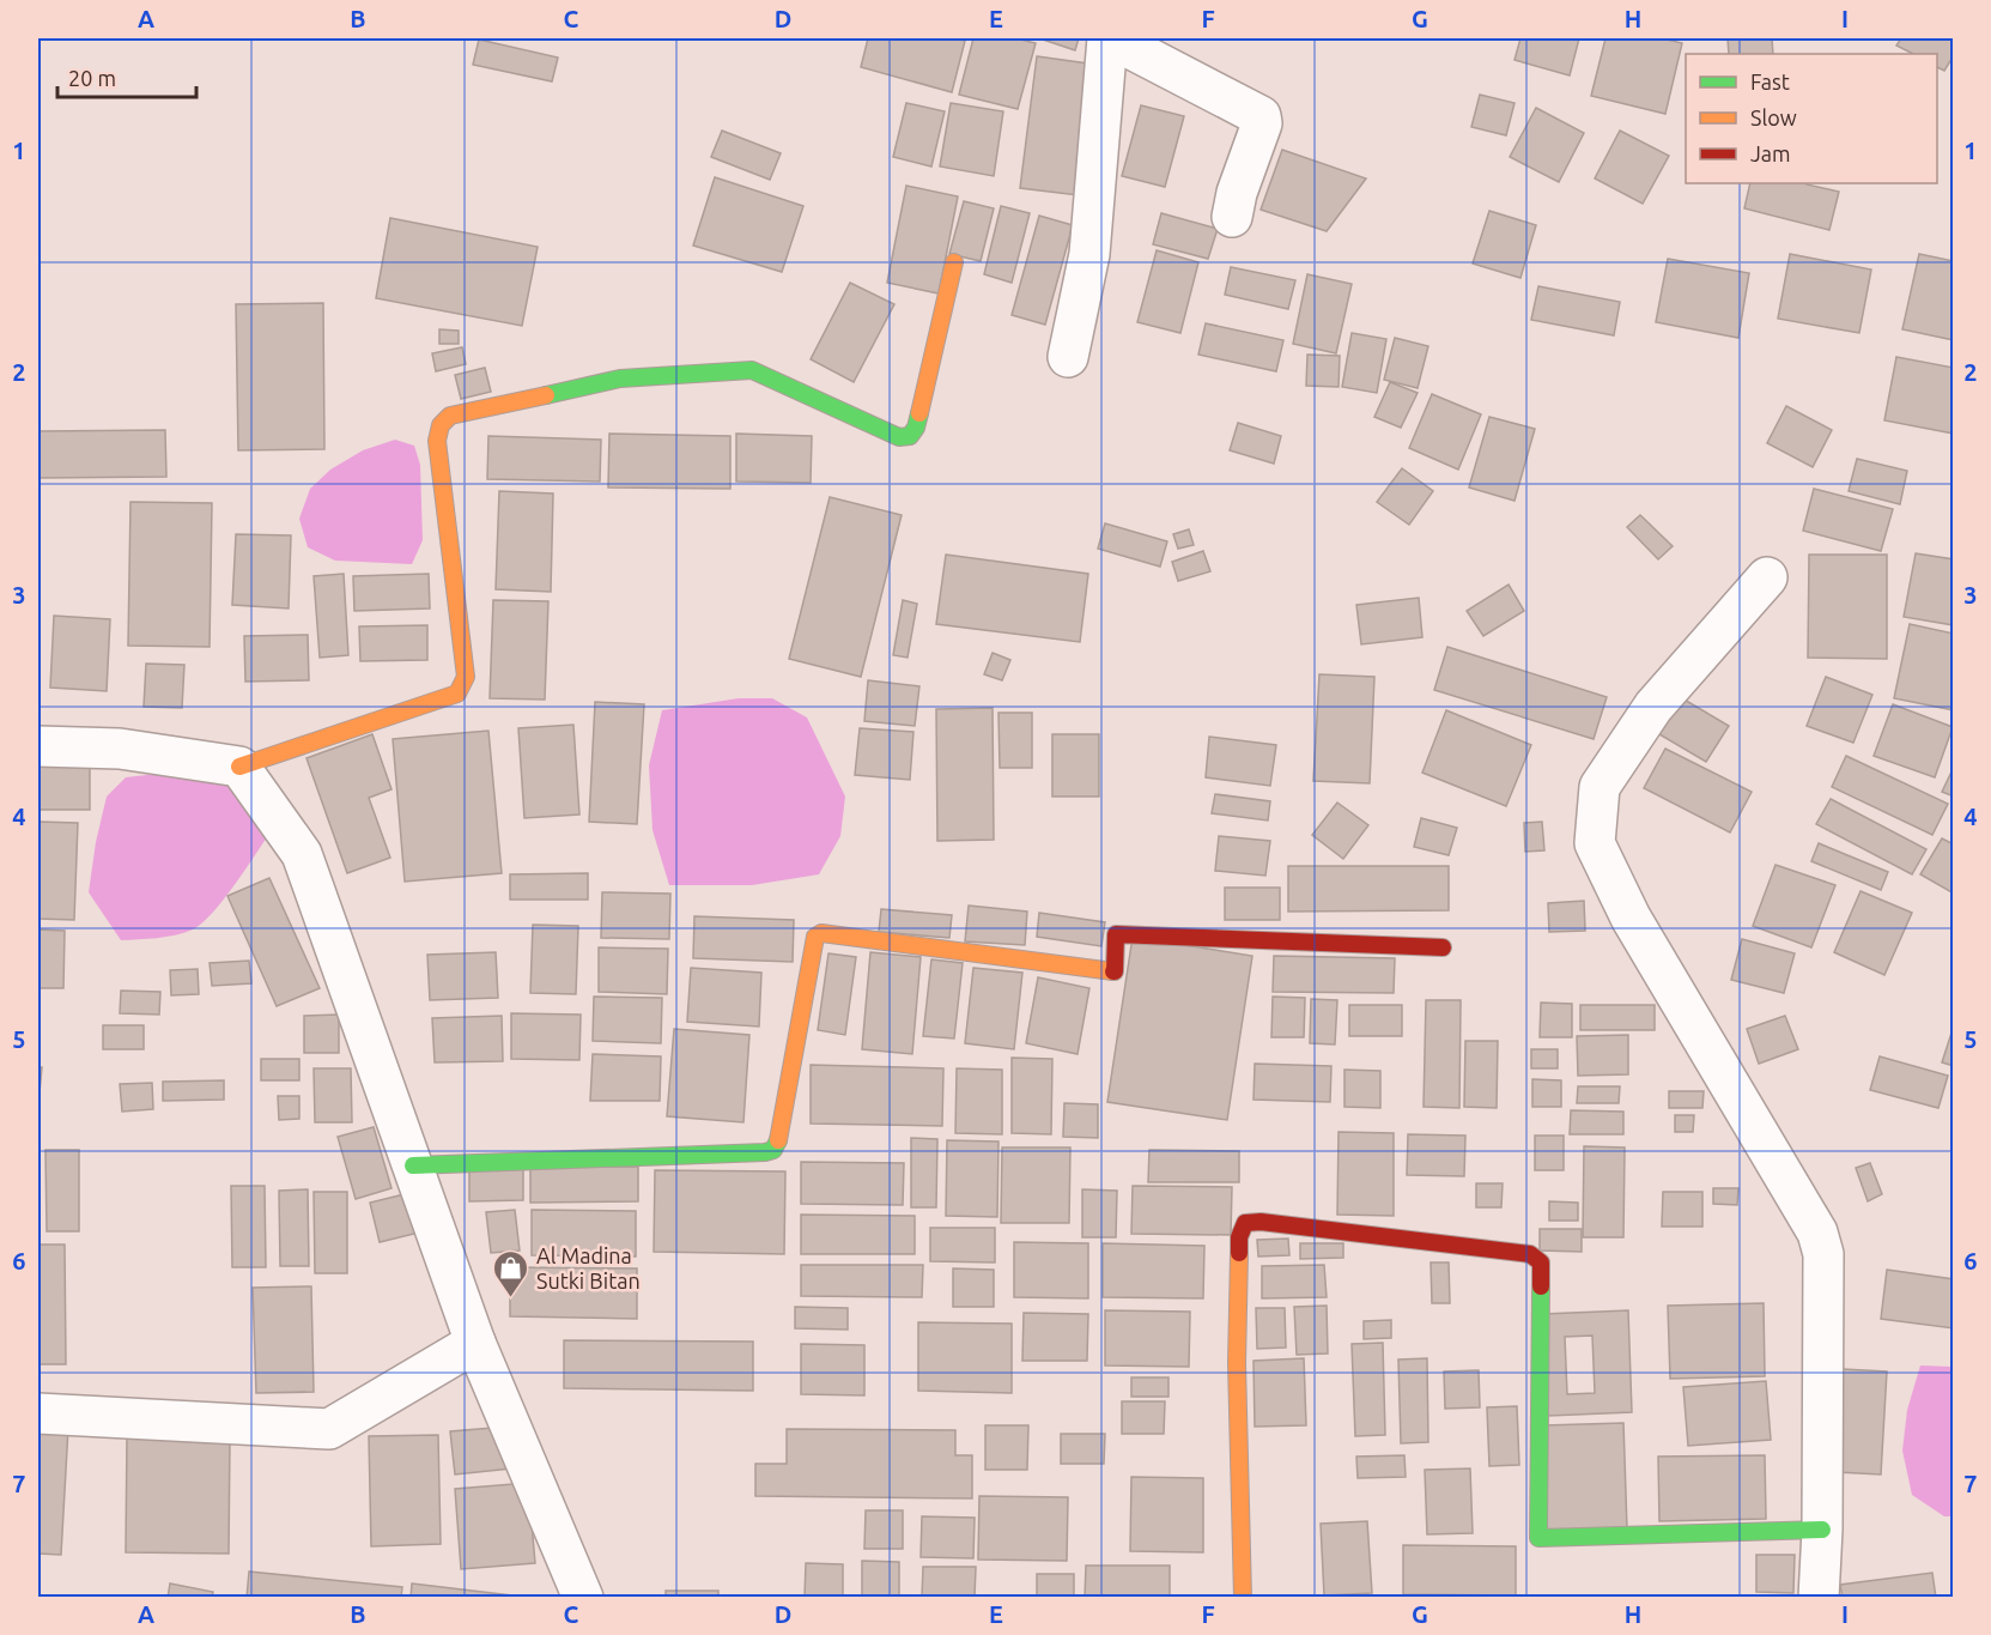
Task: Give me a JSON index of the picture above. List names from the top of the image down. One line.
{"places":{"shop":["Al Madina Sutki Bitan"]},"legend":["Fast","Slow","Jam"],"scale_bar":"20 m","grid":{"columns":["A","B","C","D","E","F","G","H","I"],"rows":["1","2","3","4","5","6","7"]}}
